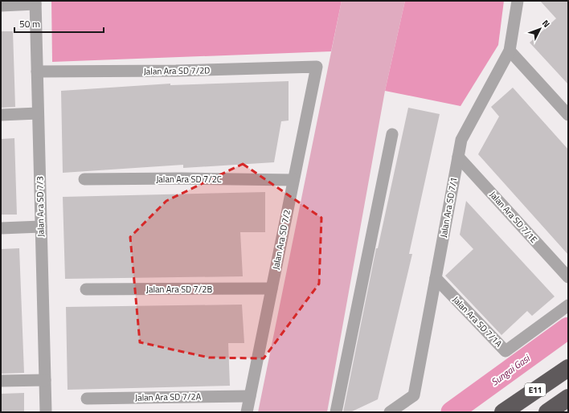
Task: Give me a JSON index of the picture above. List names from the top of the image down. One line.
{"streets":{"highway":["E11"],"street":["Jalan Ara SD 7/2D","Jalan Ara SD 7/2C","Jalan Ara SD 7/3","Jalan Ara SD 7/1","Jalan Ara SD 7/1E","Jalan Ara SD 7/2","Jalan Ara SD 7/2B","Jalan Ara SD 7/1A","Jalan Ara SD 7/2A"]},"crossings":[["Jalan Ara SD 7/2D","Jalan Ara SD 7/3"],["Jalan Ara SD 7/2D","Jalan Ara SD 7/2"],["Jalan Ara SD 7/2C","Jalan Ara SD 7/2"],["Jalan Ara SD 7/1","Jalan Ara SD 7/1E"],["Jalan Ara SD 7/1","Jalan Ara SD 7/1A"],["Jalan Ara SD 7/2","Jalan Ara SD 7/2B"],["Jalan Ara SD 7/2","Jalan Ara SD 7/2A"]],"water":["Sungai Gasi"],"scale_bar":"50 m","north":"top right"}
